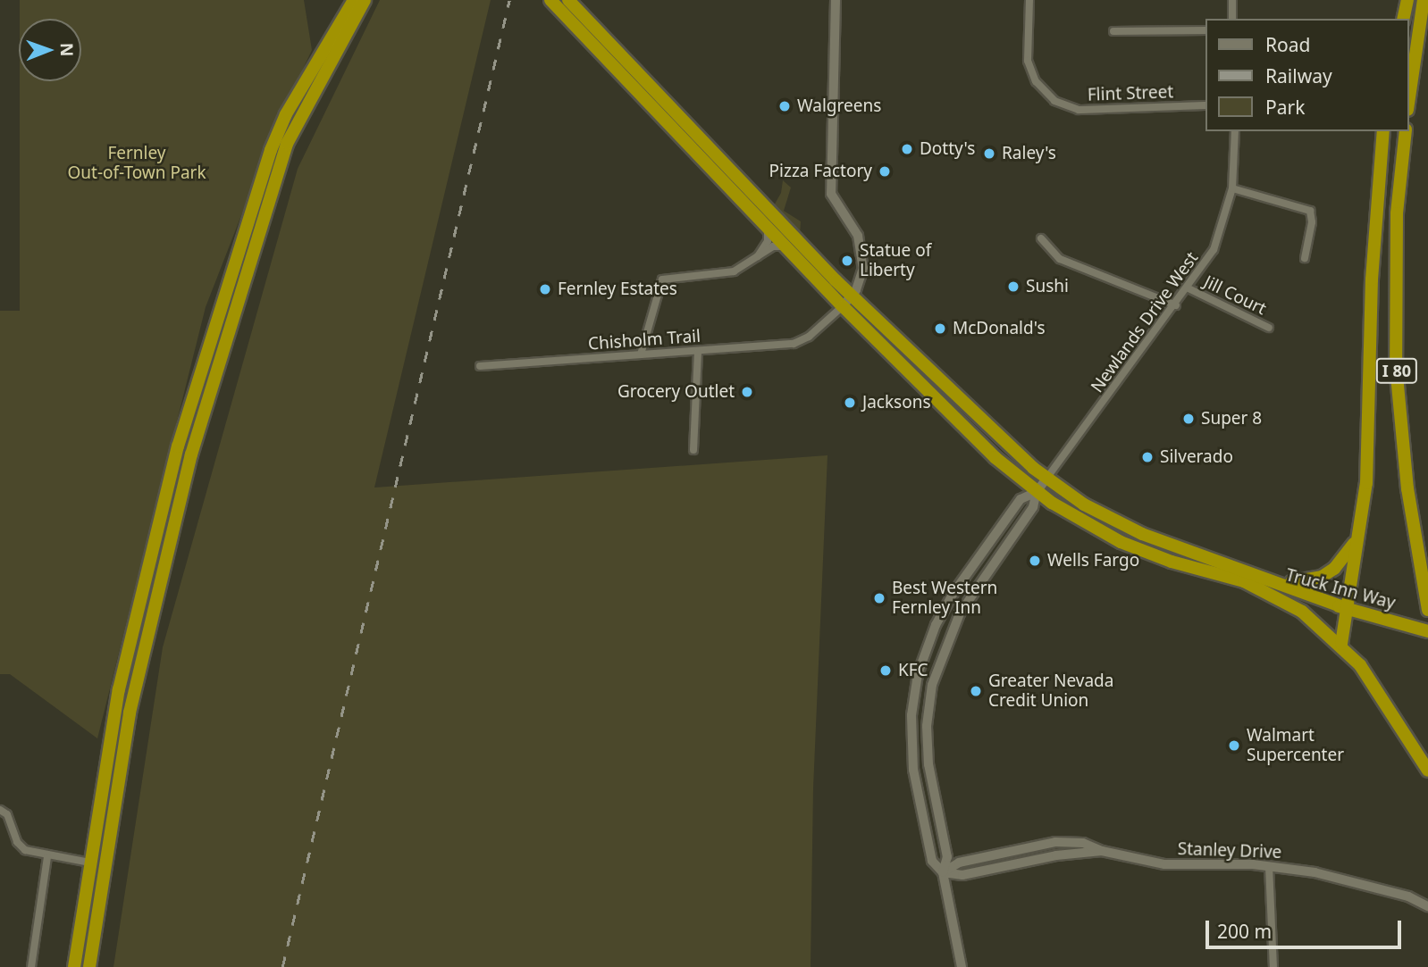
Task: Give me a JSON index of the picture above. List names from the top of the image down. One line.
{"streets":{"highway":["I 80","Truck Inn Way"],"street":["Flint Street","Jill Court","Newlands Drive West","Chisholm Trail","Stanley Drive"]},"crossings":[["Jill Court","Newlands Drive West"]],"parks":["Fernley Out-of-Town Park"],"places":["Walgreens","Dotty's","Raley's","Pizza Factory","Statue of Liberty","Sushi","Fernley Estates","McDonald's","Grocery Outlet","Jacksons","Super 8","Silverado","Wells Fargo","Best Western Fernley Inn","KFC","Greater Nevada Credit Union","Walmart Supercenter"],"legend":["Road","Railway","Park"],"scale_bar":"200 m","north":"right"}
